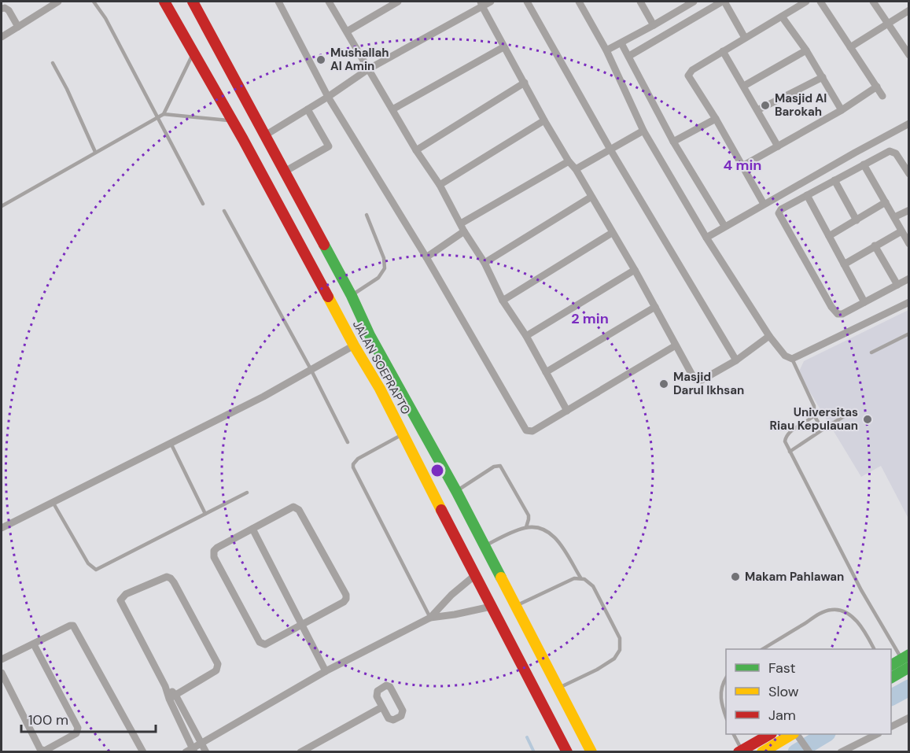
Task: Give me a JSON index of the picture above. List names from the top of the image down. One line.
{"streets":{"main road":["JALAN SOEPRAPTO"]},"places":["Mushallah Al Amin","Masjid Al Barokah","Masjid Darul Ikhsan","Universitas Riau Kepulauan","Makam Pahlawan"],"legend":["Fast","Slow","Jam"],"scale_bar":"100 m","rings":["4 min","2 min"]}
